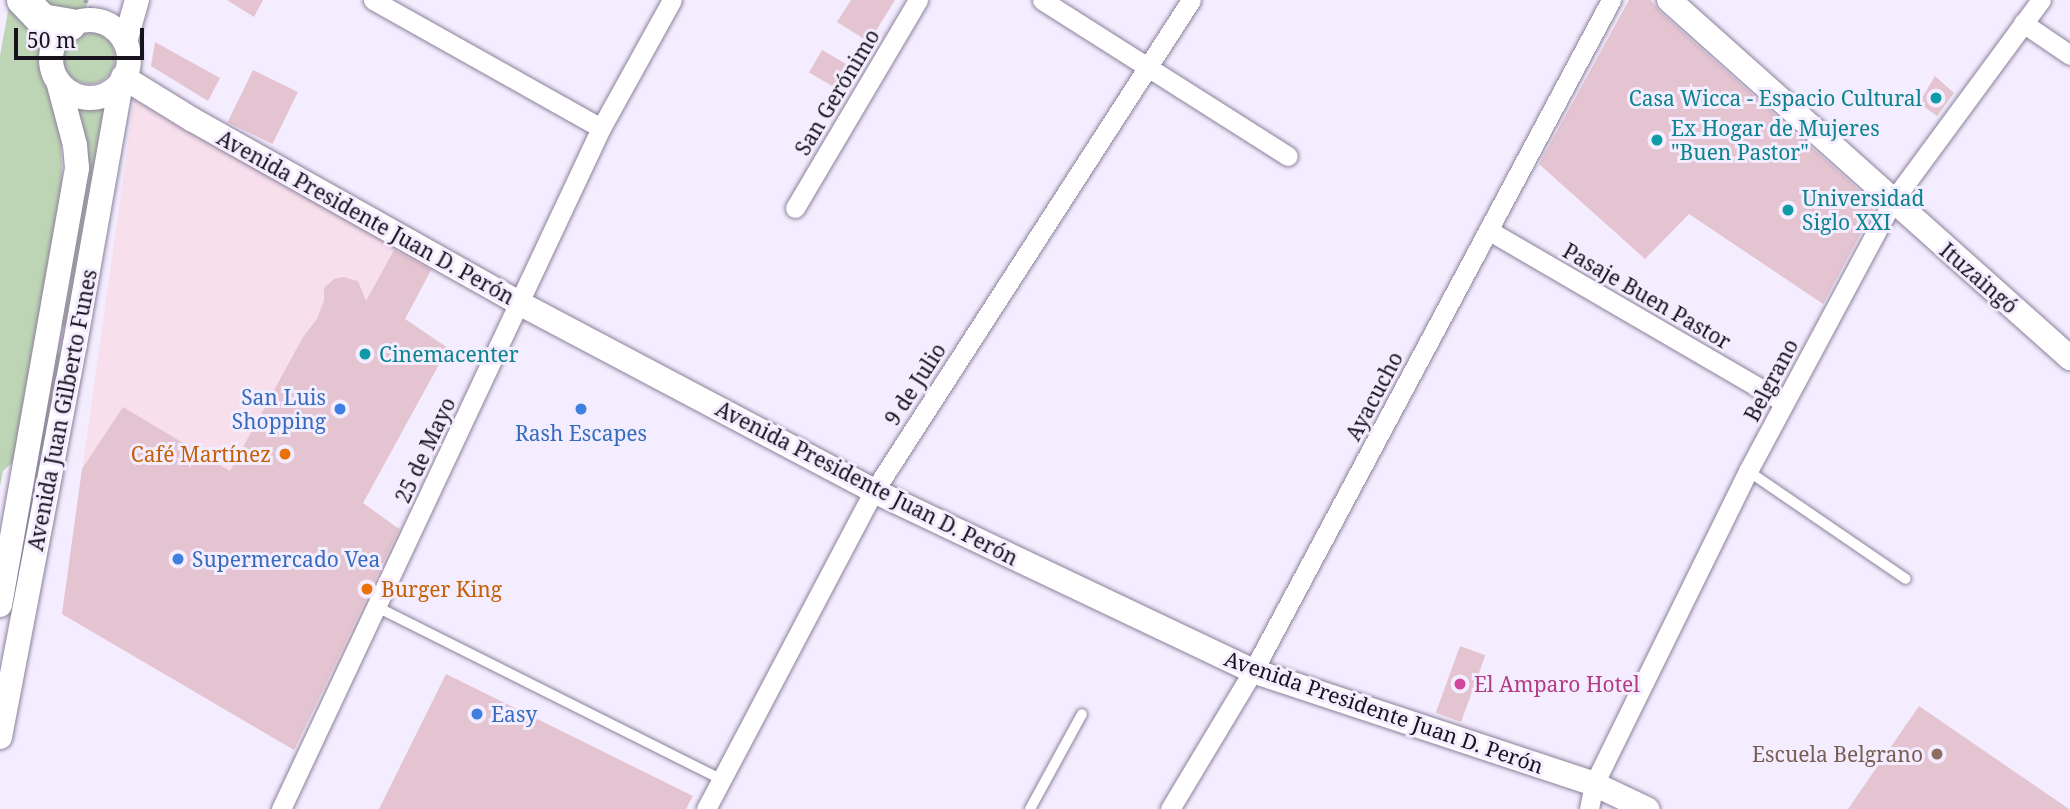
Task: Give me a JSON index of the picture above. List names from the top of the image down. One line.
{"streets":{"street":["San Gerónimo","Avenida Presidente Juan D. Perón","Ituzaingó","Pasaje Buen Pastor","Belgrano","9 de Julio","Ayacucho","Avenida Juan Gilberto Funes","25 de Mayo"]},"crossings":[["Avenida Presidente Juan D. Perón","Belgrano"],["Avenida Presidente Juan D. Perón","9 de Julio"],["Avenida Presidente Juan D. Perón","Ayacucho"],["Avenida Presidente Juan D. Perón","Avenida Juan Gilberto Funes"],["Avenida Presidente Juan D. Perón","25 de Mayo"],["Ituzaingó","Belgrano"],["Pasaje Buen Pastor","Belgrano"],["Pasaje Buen Pastor","Ayacucho"]],"places":["Casa Wicca - Espacio Cultural","Ex Hogar de Mujeres \"Buen Pastor\"","Universidad Siglo XXI","Cinemacenter","San Luis Shopping","Rash Escapes","Café Martínez","Supermercado Vea","Burger King","El Amparo Hotel","Easy","Escuela Belgrano"],"scale_bar":"50 m"}
